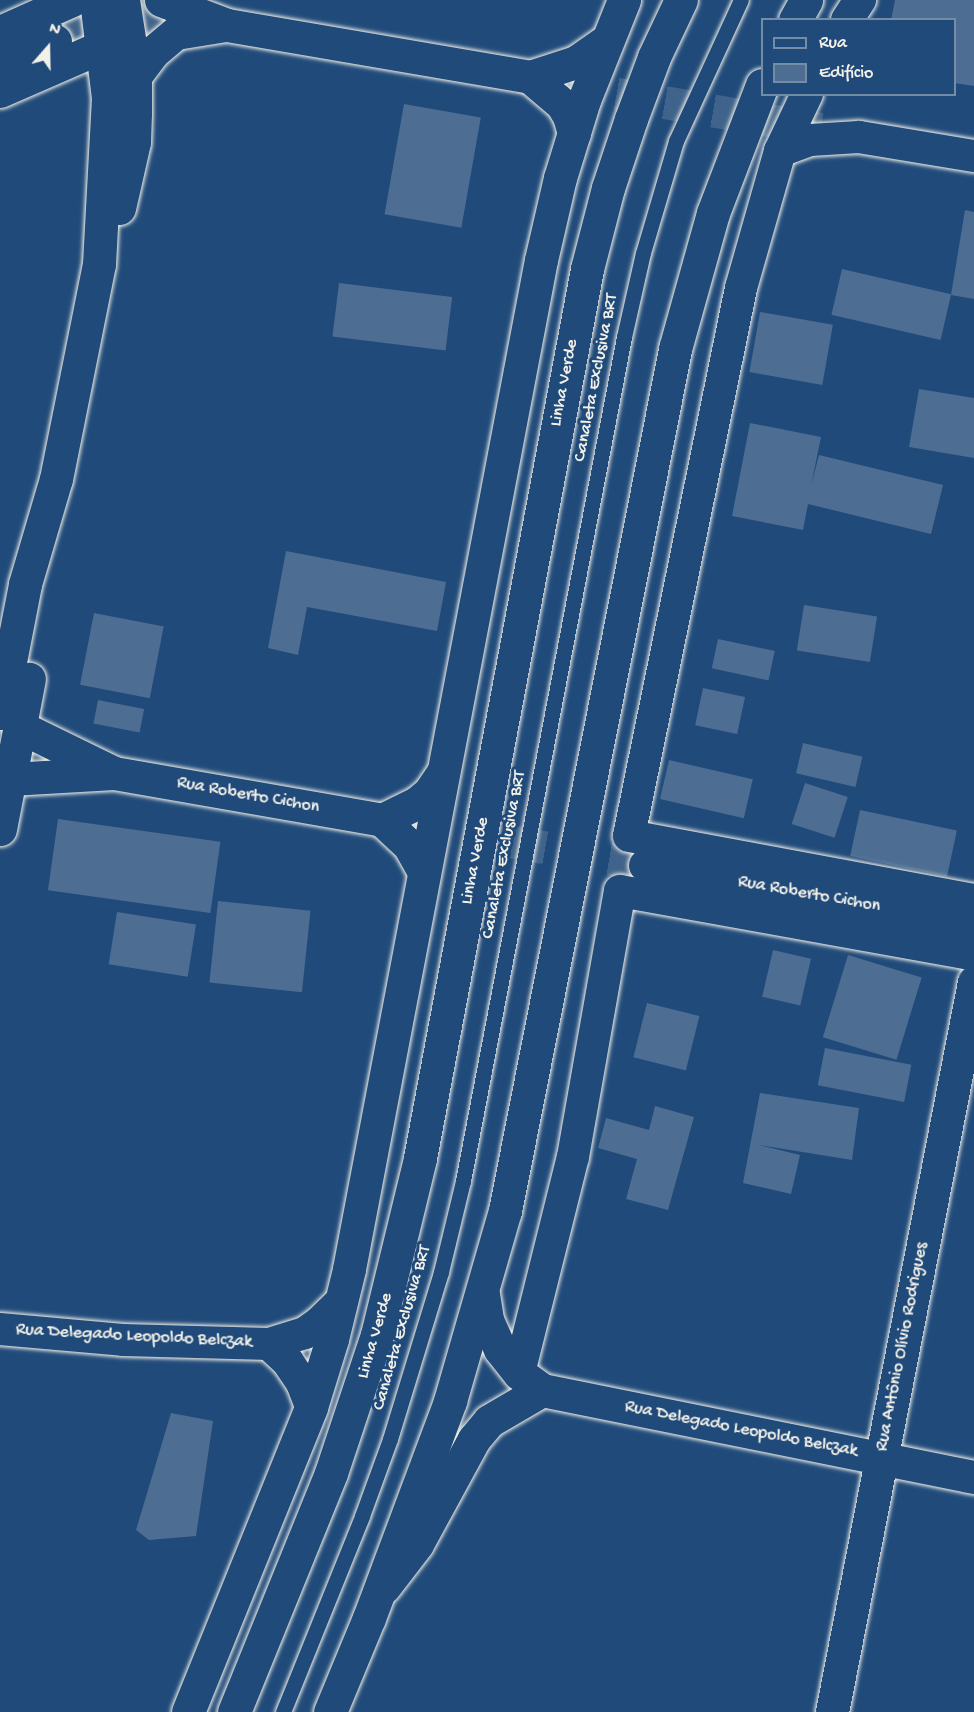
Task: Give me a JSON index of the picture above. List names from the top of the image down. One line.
{"streets":{"main road":["Linha Verde","Rua Roberto Cichon","Rua Delegado Leopoldo Belczak","Rua Antônio Olívio Rodrigues"],"lane":["Canaleta Exclusiva BRT"]},"crossings":[["Rua Delegado Leopoldo Belczak","Rua Antônio Olívio Rodrigues"]],"legend":["Rua","Edifício"],"north":"top"}
